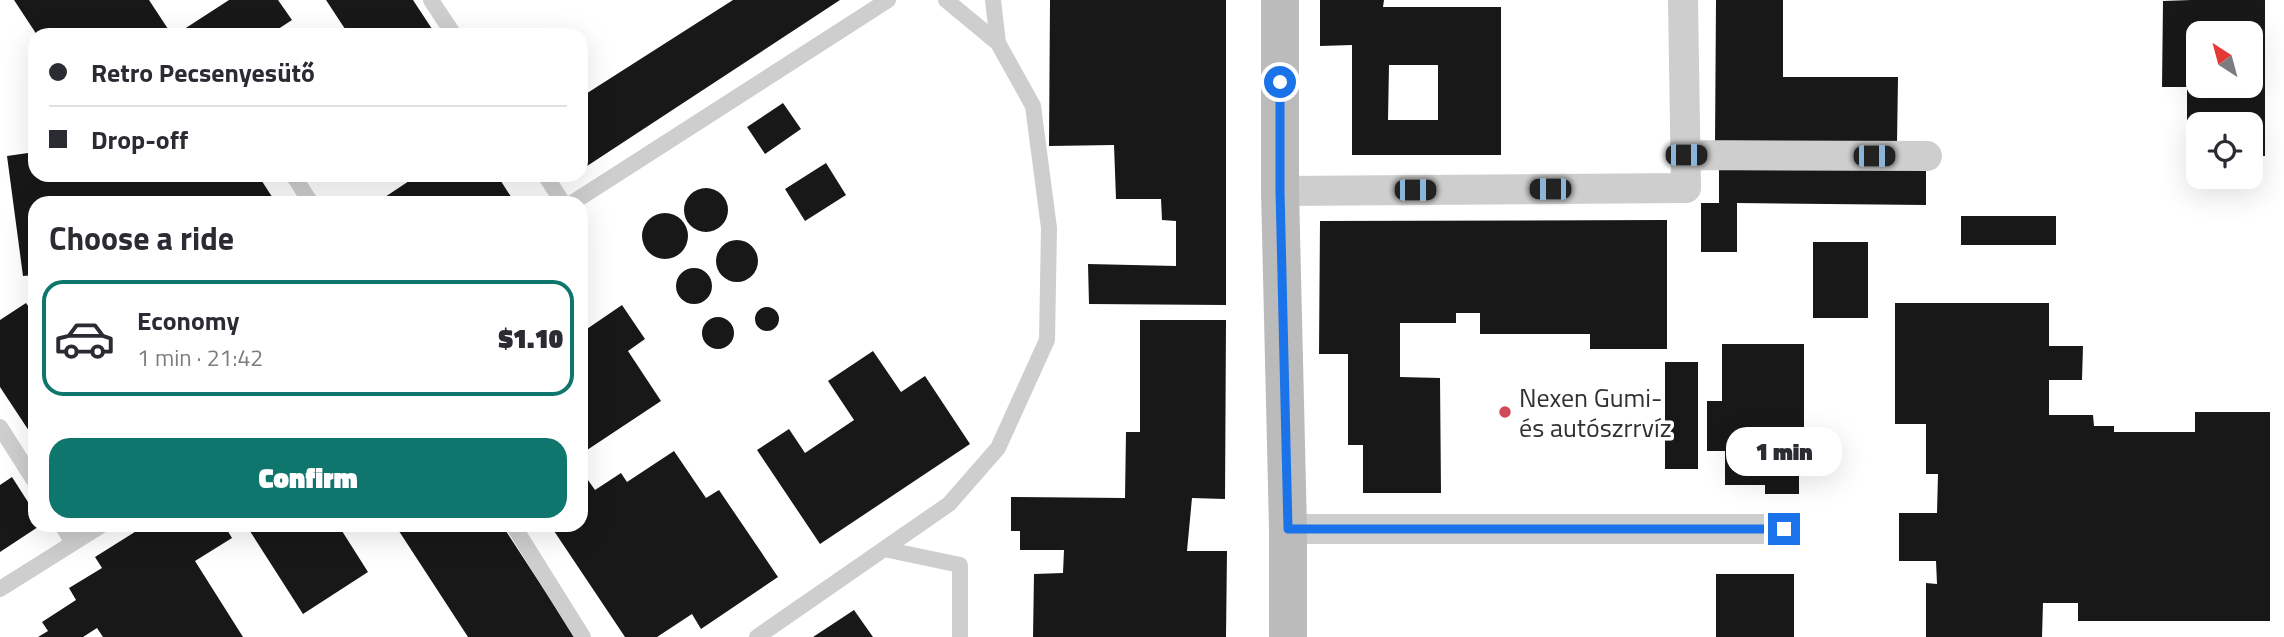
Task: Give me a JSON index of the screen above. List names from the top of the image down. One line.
{"places":["Nexen Gumi- és autószrrvíz"],"north":"top left","page":{"banner":["Retro Pecsenyesütő","Drop-off"],"heading":"Choose a ride","list":[{"name":"Economy","note":"1 min · 21:42","value":"$1.10"}],"buttons":"Confirm","bubble":"1 min"}}
